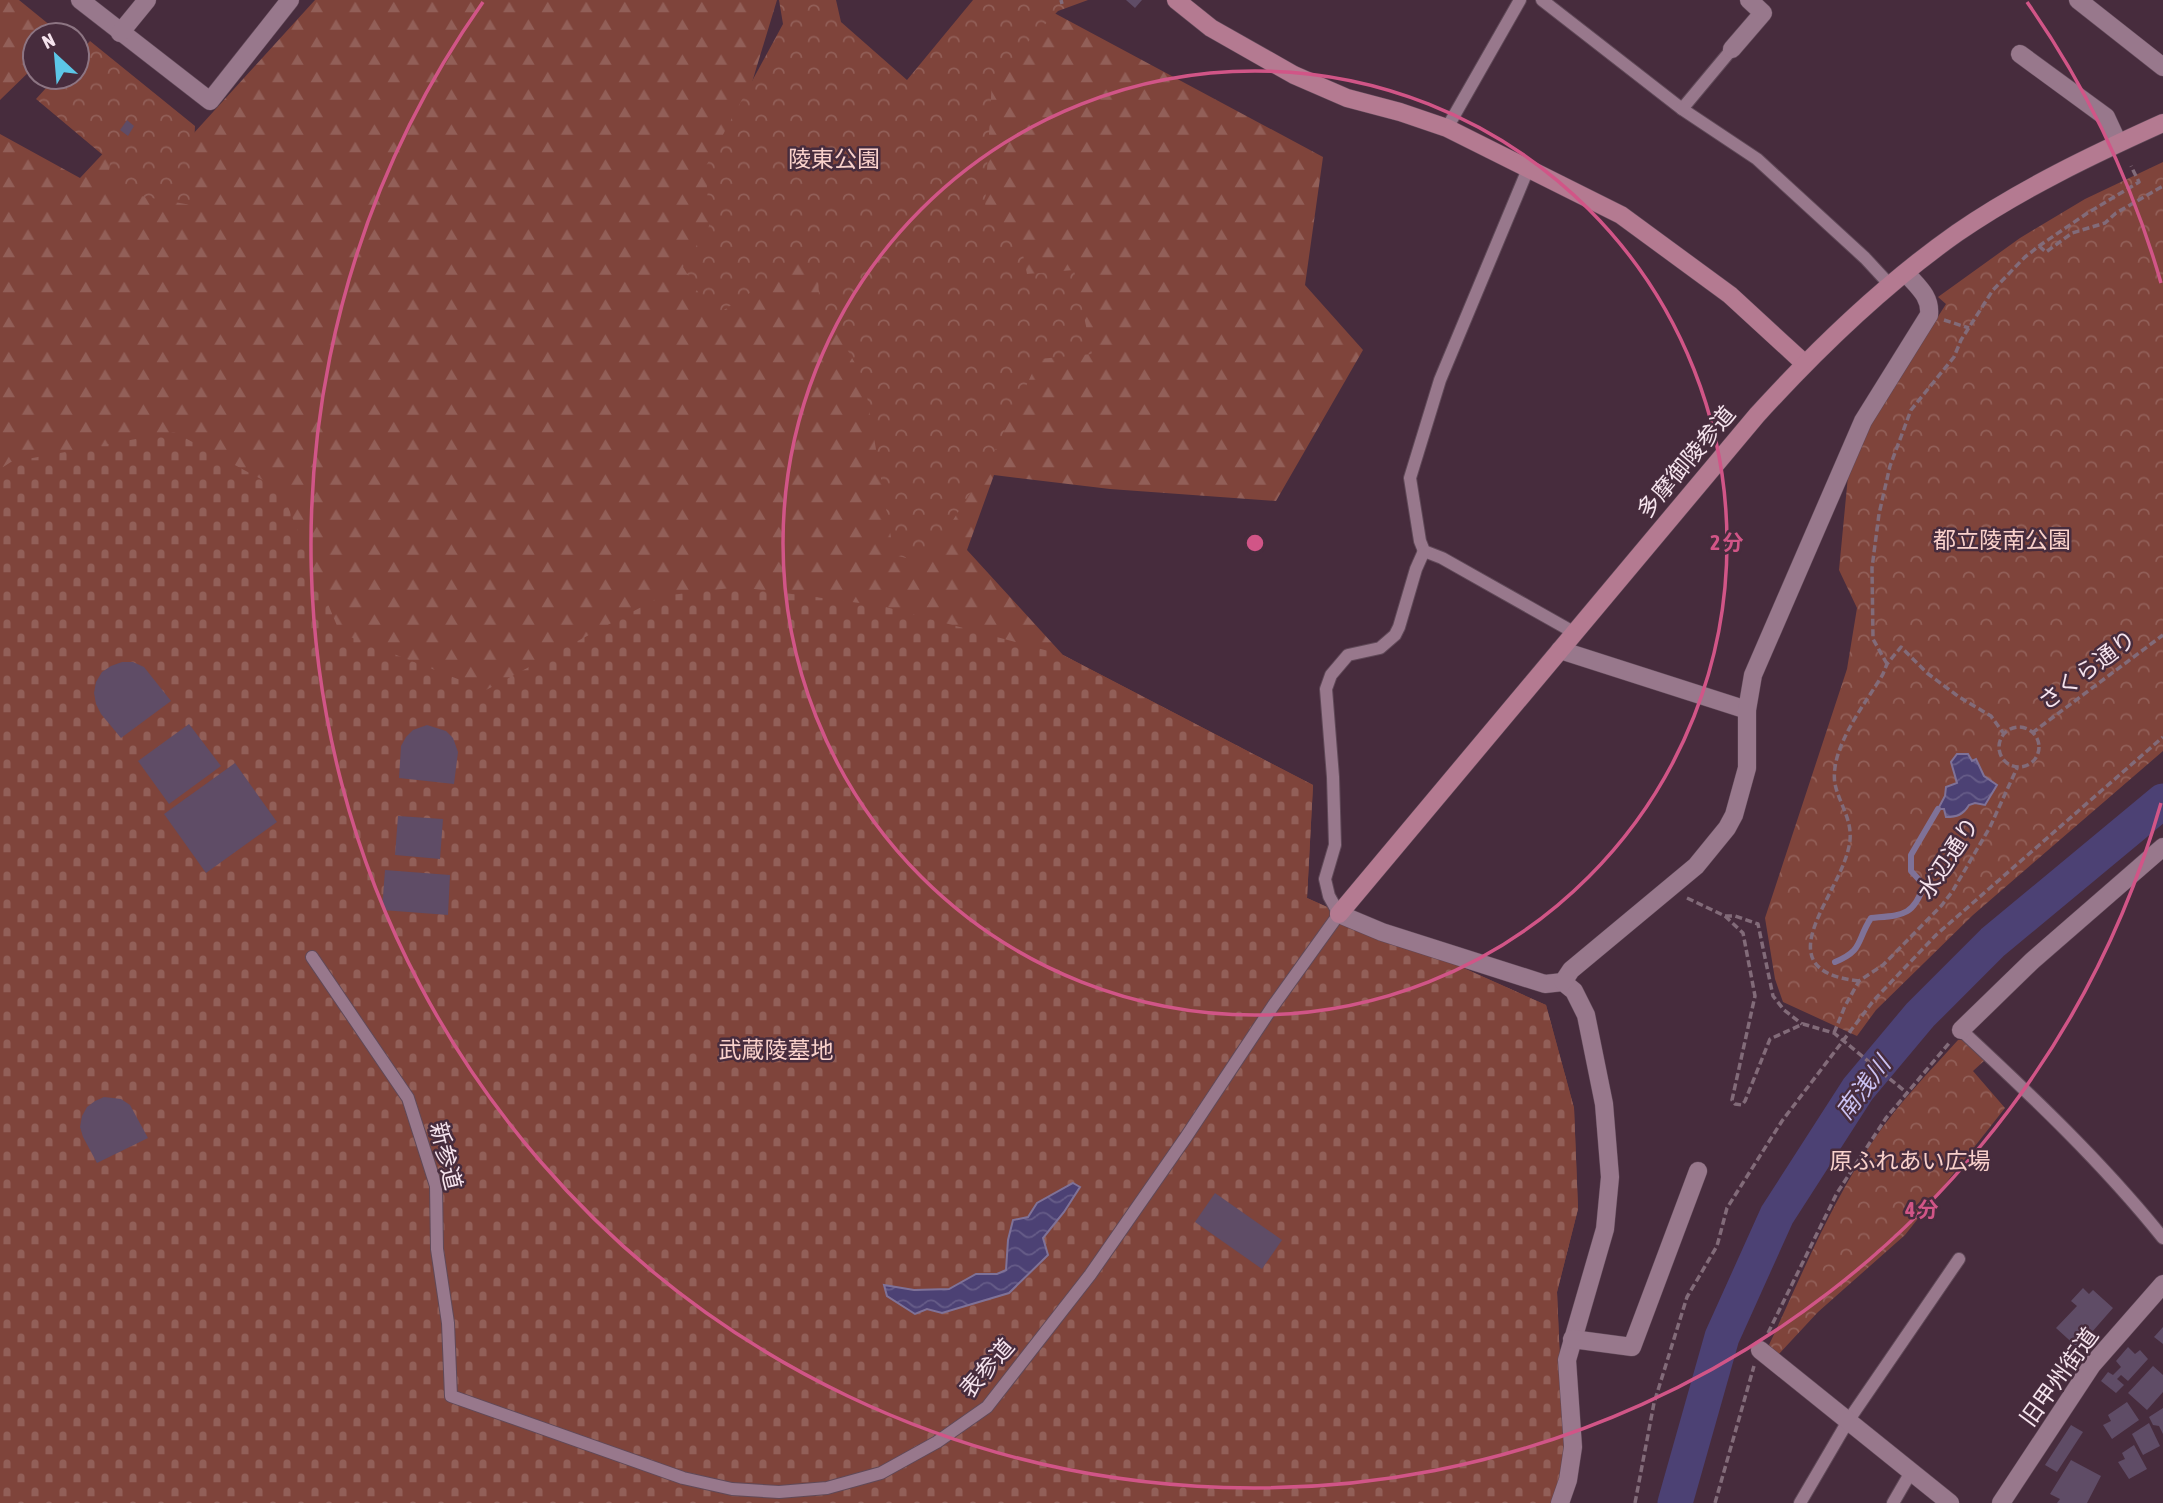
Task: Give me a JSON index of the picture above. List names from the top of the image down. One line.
{"streets":{"main road":["多摩御陵参道"],"street":["旧甲州街道"],"lane":["新参道","表参道"],"path":["さくら通り","水辺通り"]},"crossings":[["多摩御陵参道","表参道"],["さくら通り","水辺通り"],["新参道","表参道"]],"water":["南浅川"],"parks":["陵東公園","都立陵南公園","武蔵陵墓地","原ふれあい広場"],"north":"top left","rings":["2 分","4 分"]}
